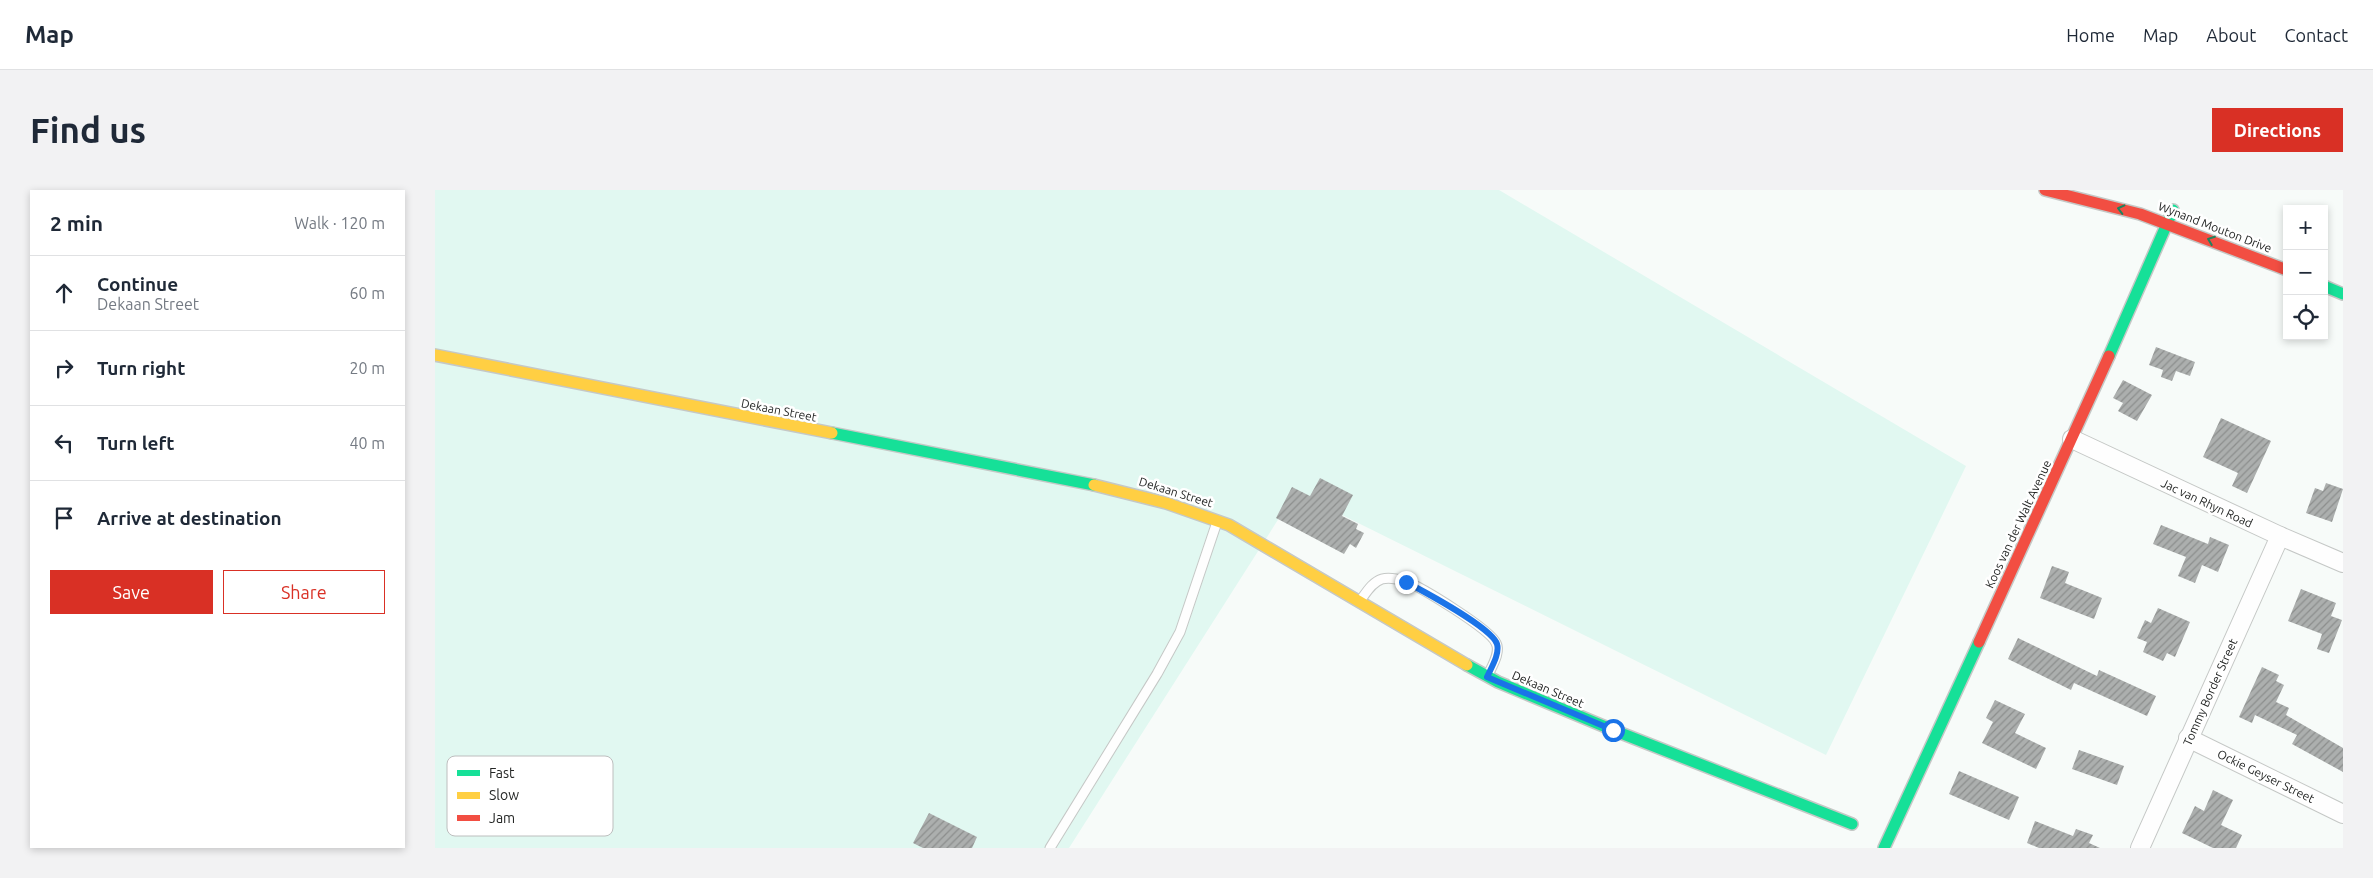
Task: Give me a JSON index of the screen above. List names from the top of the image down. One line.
{"streets":{"street":["Wynand Mouton Drive","Dekaan Street","Jac van Rhyn Road","Koos van der Walt Avenue","Tommy Border Street","Ockie Geyser Street"]},"crossings":[["Wynand Mouton Drive","Koos van der Walt Avenue"],["Jac van Rhyn Road","Koos van der Walt Avenue"],["Jac van Rhyn Road","Tommy Border Street"],["Tommy Border Street","Ockie Geyser Street"]],"one_way":["Wynand Mouton Drive"],"legend":["Fast","Slow","Jam"],"page":{"header":"Map","nav":["Home","Map","About","Contact"],"buttons":["Directions",["Save","Share"]],"title":"Find us","heading":["2 min","Walk · 120 m"],"map_buttons":["+","−"],"list":[["Continue","Dekaan Street","60 m"],["Turn right","20 m"],["Turn left","40 m"],"Arrive at destination"]}}
